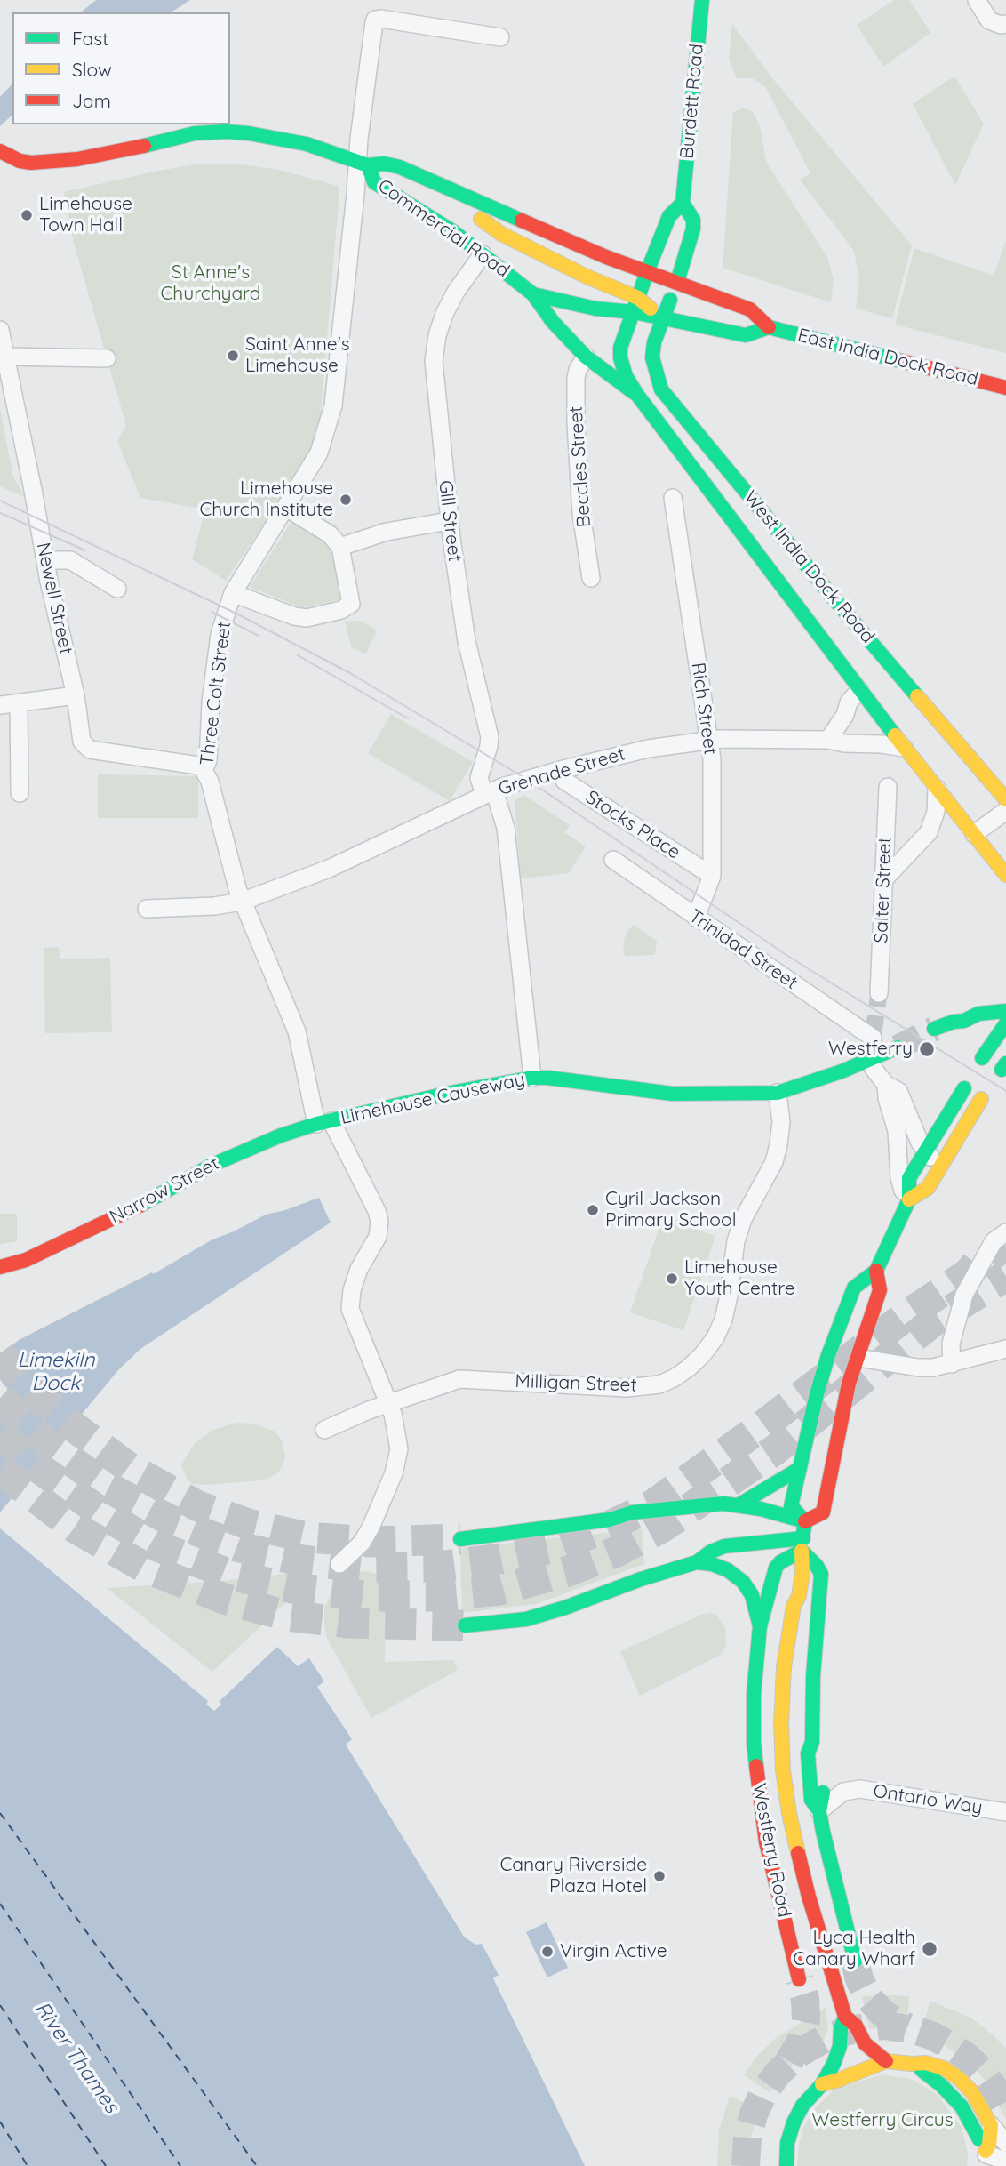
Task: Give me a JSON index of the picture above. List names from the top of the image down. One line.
{"streets":{"main road":["Burdett Road","Commercial Road","East India Dock Road","West India Dock Road","Limehouse Causeway","Narrow Street","Westferry Road"],"street":["Beccles Street","Gill Street","Newell Street","Three Colt Street","Rich Street","Grenade Street","Stocks Place","Salter Street","Trinidad Street","Milligan Street","Ontario Way"]},"crossings":[["Burdett Road","Commercial Road"],["Burdett Road","East India Dock Road"],["Burdett Road","West India Dock Road"],["Commercial Road","East India Dock Road"],["Commercial Road","Gill Street"],["Commercial Road","West India Dock Road"],["Commercial Road","Three Colt Street"],["East India Dock Road","West India Dock Road"],["Beccles Street","West India Dock Road"],["Gill Street","Grenade Street"],["Gill Street","Limehouse Causeway"],["West India Dock Road","Grenade Street"],["Newell Street","Three Colt Street"],["Three Colt Street","Grenade Street"],["Three Colt Street","Limehouse Causeway"],["Three Colt Street","Narrow Street"],["Three Colt Street","Milligan Street"],["Rich Street","Grenade Street"],["Rich Street","Stocks Place"],["Rich Street","Trinidad Street"],["Grenade Street","Stocks Place"],["Trinidad Street","Limehouse Causeway"],["Limehouse Causeway","Narrow Street"],["Limehouse Causeway","Milligan Street"]],"water":["Limekiln Dock","River Thames"],"parks":["St Anne's Churchyard","Westferry Circus"],"places":["Limehouse Town Hall","Saint Anne's Limehouse","Limehouse Church Institute","Westferry","Cyril Jackson Primary School","Limehouse Youth Centre","Canary Riverside Plaza Hotel","Lyca Health Canary Wharf","Virgin Active"],"legend":["Fast","Slow","Jam"]}
